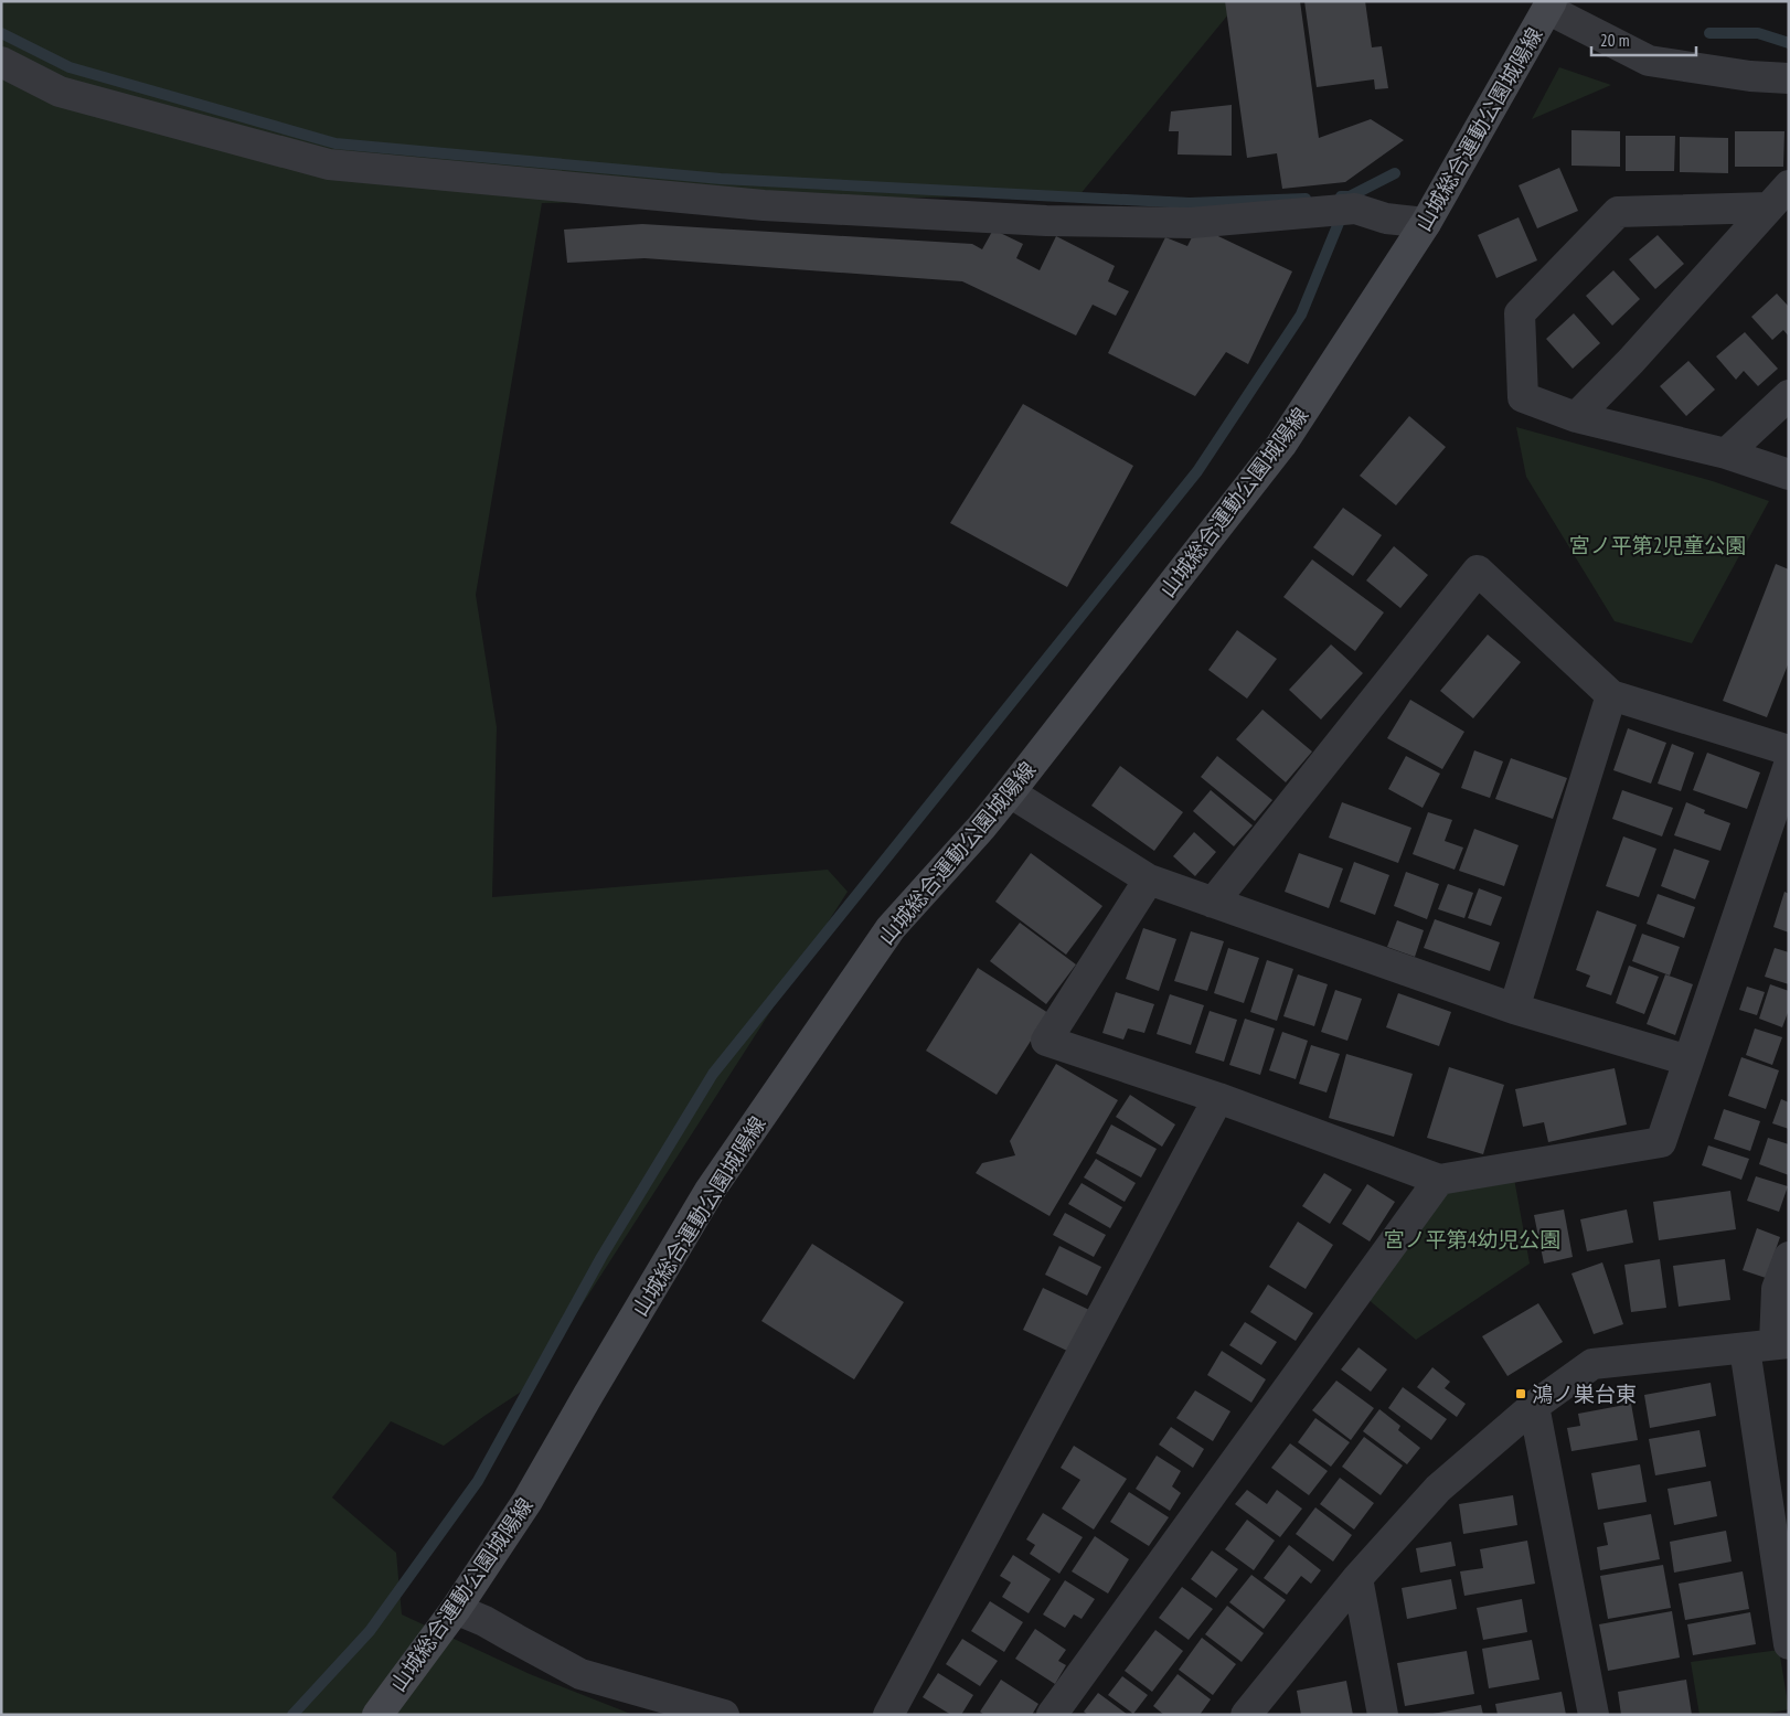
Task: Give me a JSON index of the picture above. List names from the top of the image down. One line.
{"streets":{"main road":["山城総合運動公園城陽線"]},"parks":["宮ノ平第2児童公園","宮ノ平第4幼児公園"],"places":{"transit":["鴻ノ巣台東"]},"scale_bar":"20 m"}
